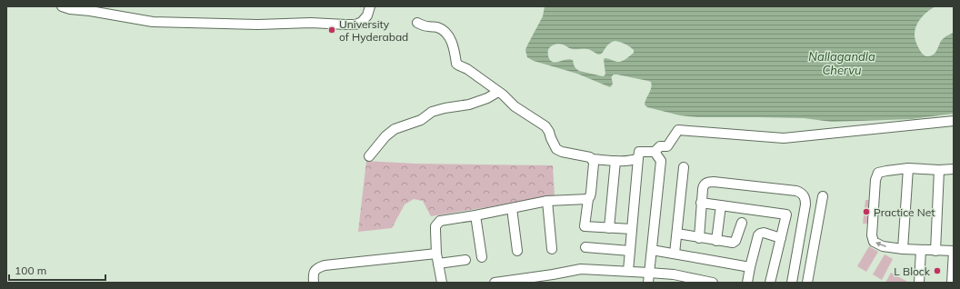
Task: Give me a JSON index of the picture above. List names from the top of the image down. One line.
{"water":["Nallagandla Chervu"],"places":["University of Hyderabad","Practice Net","L Block"],"scale_bar":"100 m"}
